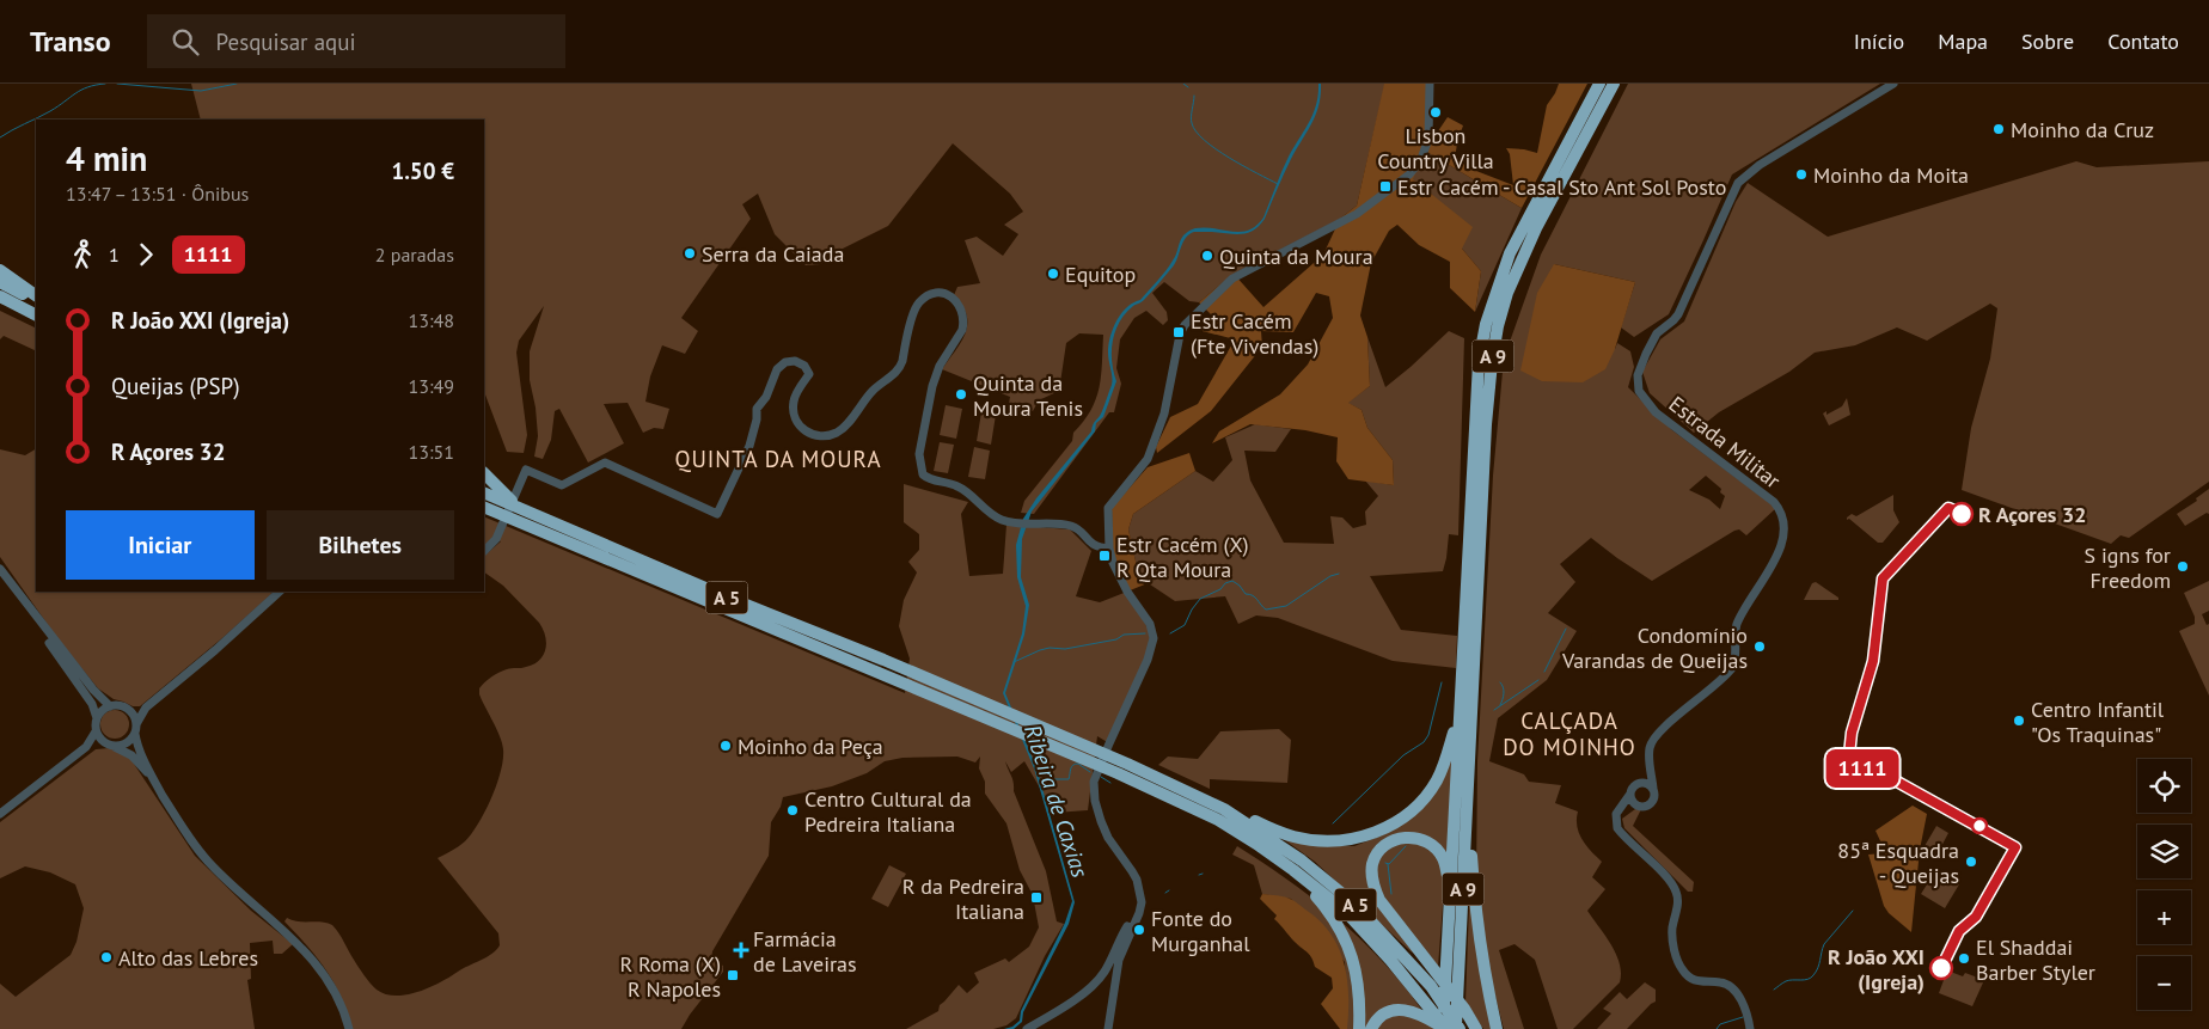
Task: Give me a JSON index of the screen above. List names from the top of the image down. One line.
{"streets":{"highway":["A 9","A 5"],"street":["Estrada Militar"]},"crossings":[["A 9","A 5"]],"districts":["QUINTA DA MOURA","CALÇADA DO MOINHO"],"water":["Ribeira de Caxias"],"places":{"other":["Lisbon Country Villa","Moinho da Cruz","Moinho da Moita","Serra da Caiada","Quinta da Moura","Equitop","Quinta da Moura Tenis","R Açores 32","S igns for Freedom","Condomínio Varandas de Queijas","Centro Infantil \"Os Traquinas\"","Moinho da Peça","Centro Cultural da Pedreira Italiana","85ª Esquadra - Queijas","Fonte do Murganhal","Alto das Lebres","El Shaddai Barber Styler","R João XXI (Igreja)"],"transit":["Estr Cacém - Casal Sto Ant Sol Posto","Estr Cacém (Fte Vivendas)","Estr Cacém (X) R Qta Moura","R da Pedreira Italiana","R Roma (X) R Napoles"],"health":["Farmácia de Laveiras"]},"lines":["bus line 1111"],"page":{"header":"Transo","search":"Pesquisar aqui","nav":["Início","Mapa","Sobre","Contato"],"on_map":"1111","heading":["4 min","13:47 – 13:51 · Ônibus","1.50 €"],"legs":["1","1111","2 paradas"],"list":[{"name":"R João XXI (Igreja)","value":"13:48"},{"name":"Queijas (PSP)","value":"13:49"},{"name":"R Açores 32","value":"13:51"}],"buttons":["Iniciar","Bilhetes"],"map_buttons":["+","−"]}}
